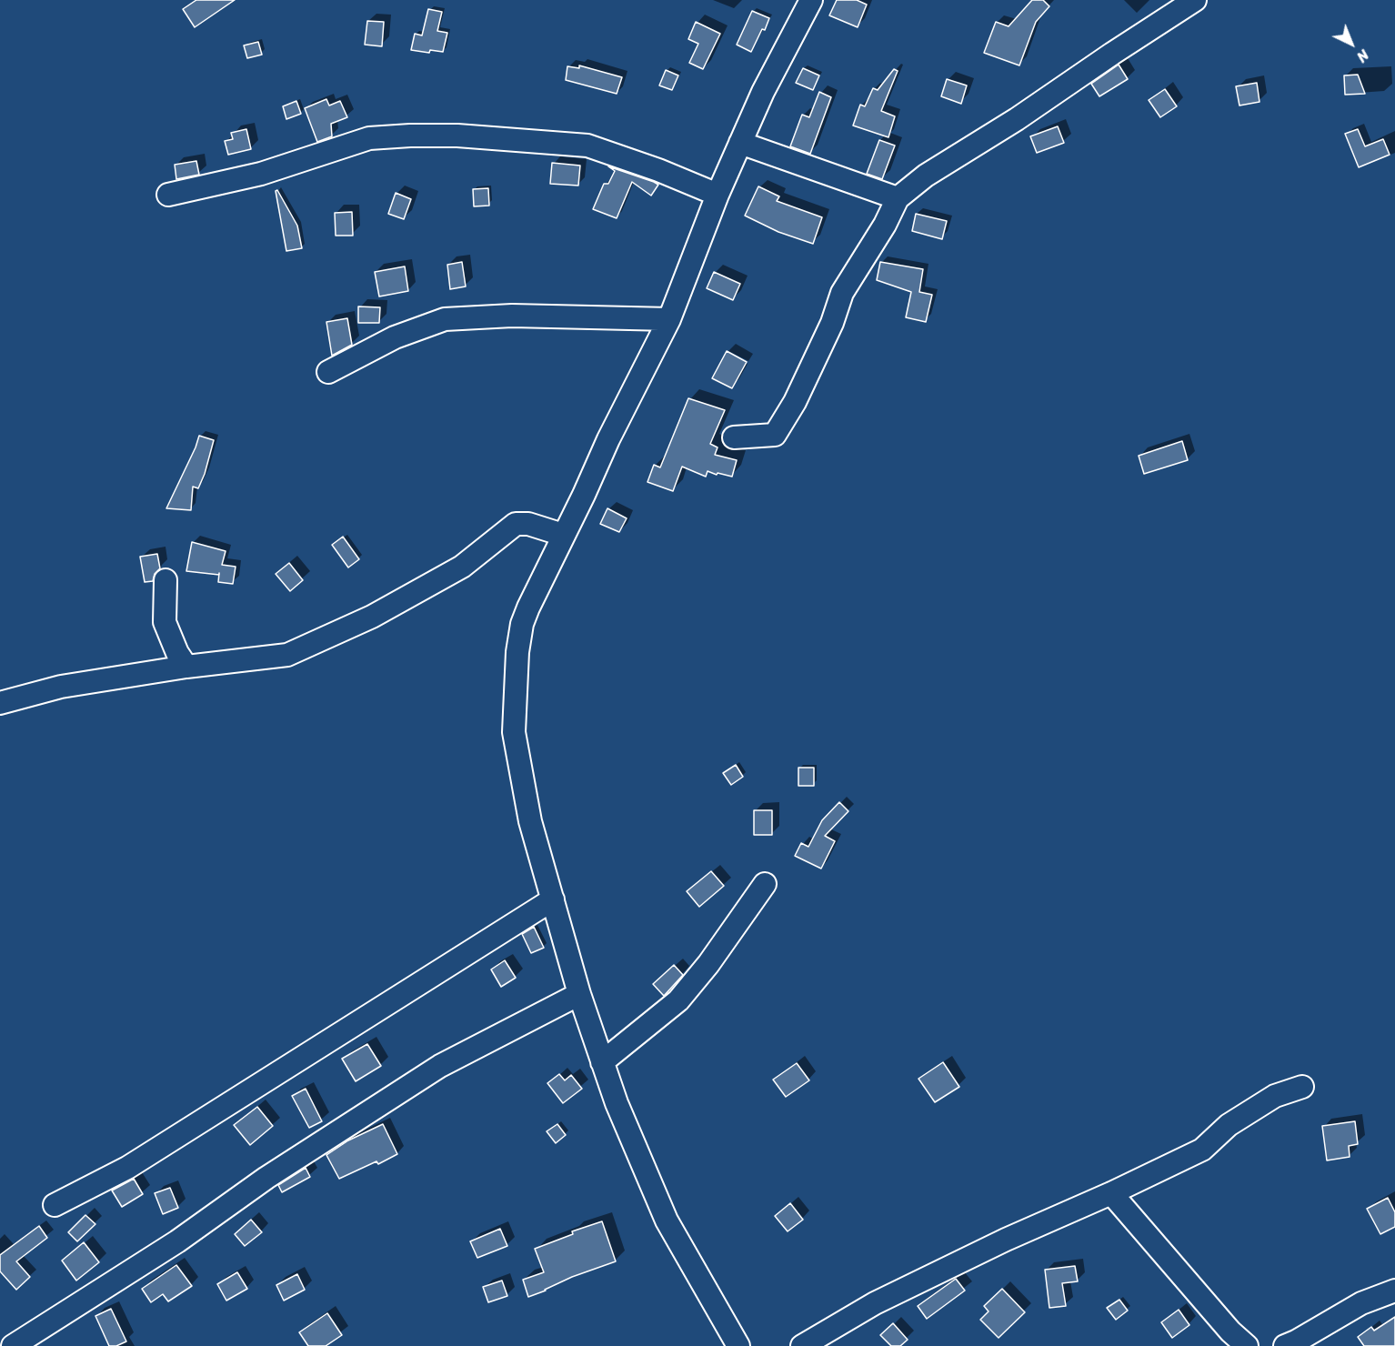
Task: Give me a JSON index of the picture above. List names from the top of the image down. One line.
{"north":"bottom right"}
